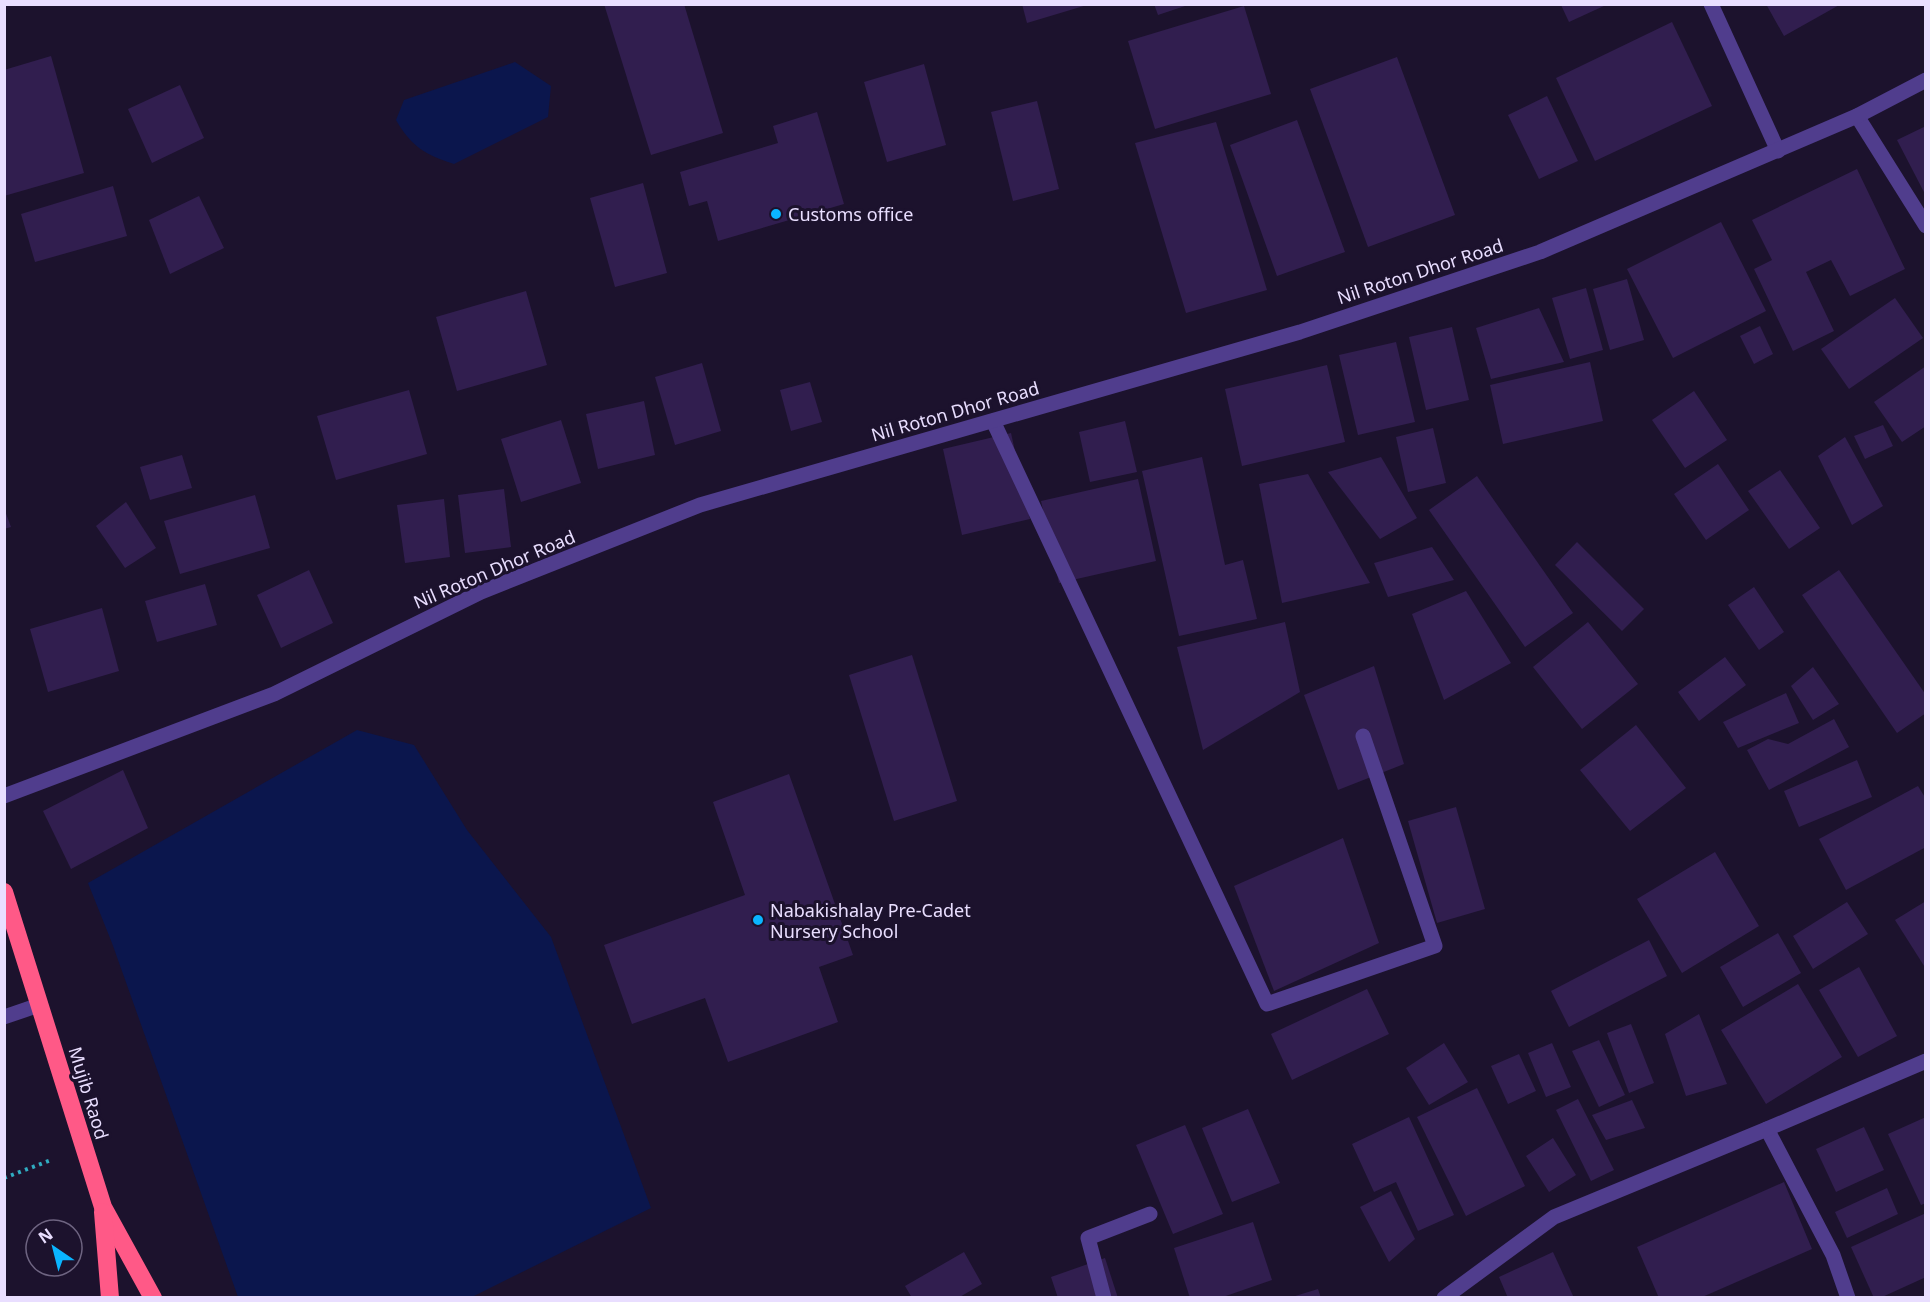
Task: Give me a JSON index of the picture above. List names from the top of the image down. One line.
{"streets":{"highway":["Mujib Raod"],"street":["Nil Roton Dhor Road"]},"places":["Customs office","Nabakishalay Pre-Cadet Nursery School"],"north":"top left"}
